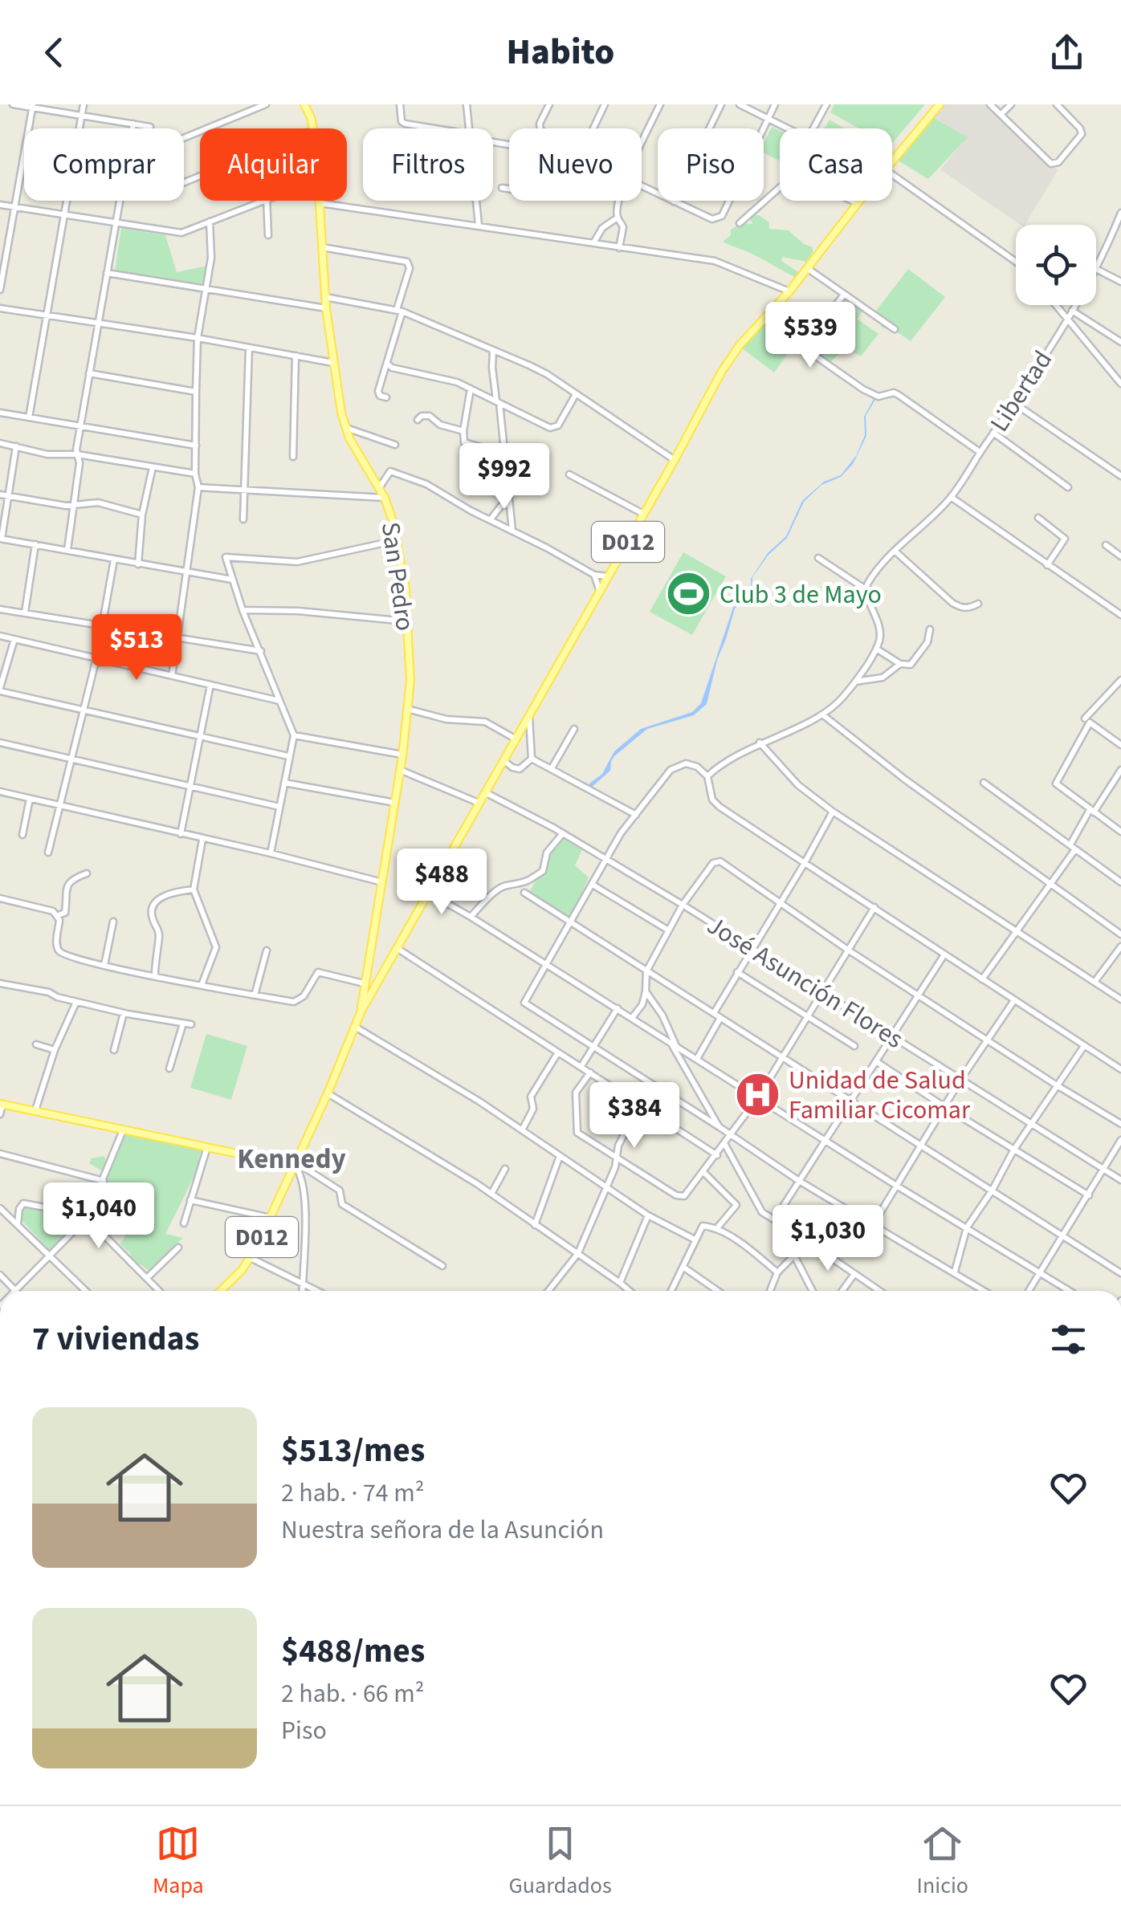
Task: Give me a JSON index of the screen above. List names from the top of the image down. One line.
{"streets":{"main road":["D012","San Pedro"],"street":["Libertad","José Asunción Flores"]},"crossings":[["D012","San Pedro"],["D012","José Asunción Flores"]],"districts":["Kennedy"],"places":{"sports":["Club 3 de Mayo"],"hospital":["Unidad de Salud Familiar Cicomar"]},"page":{"header":"Habito","chip":["Comprar","Alquilar","Filtros","Nuevo","Piso","Casa"],"price":["$539","$992","$513","$488","$384","$1,040","$1,030"],"heading":"7 viviendas","list":[{"name":"$513/mes","note":"2 hab. · 74 m² · Nuestra señora de la Asunción"},{"name":"$488/mes","note":"2 hab. · 66 m² · Piso"}],"tabs":["Mapa","Guardados","Inicio"]}}
